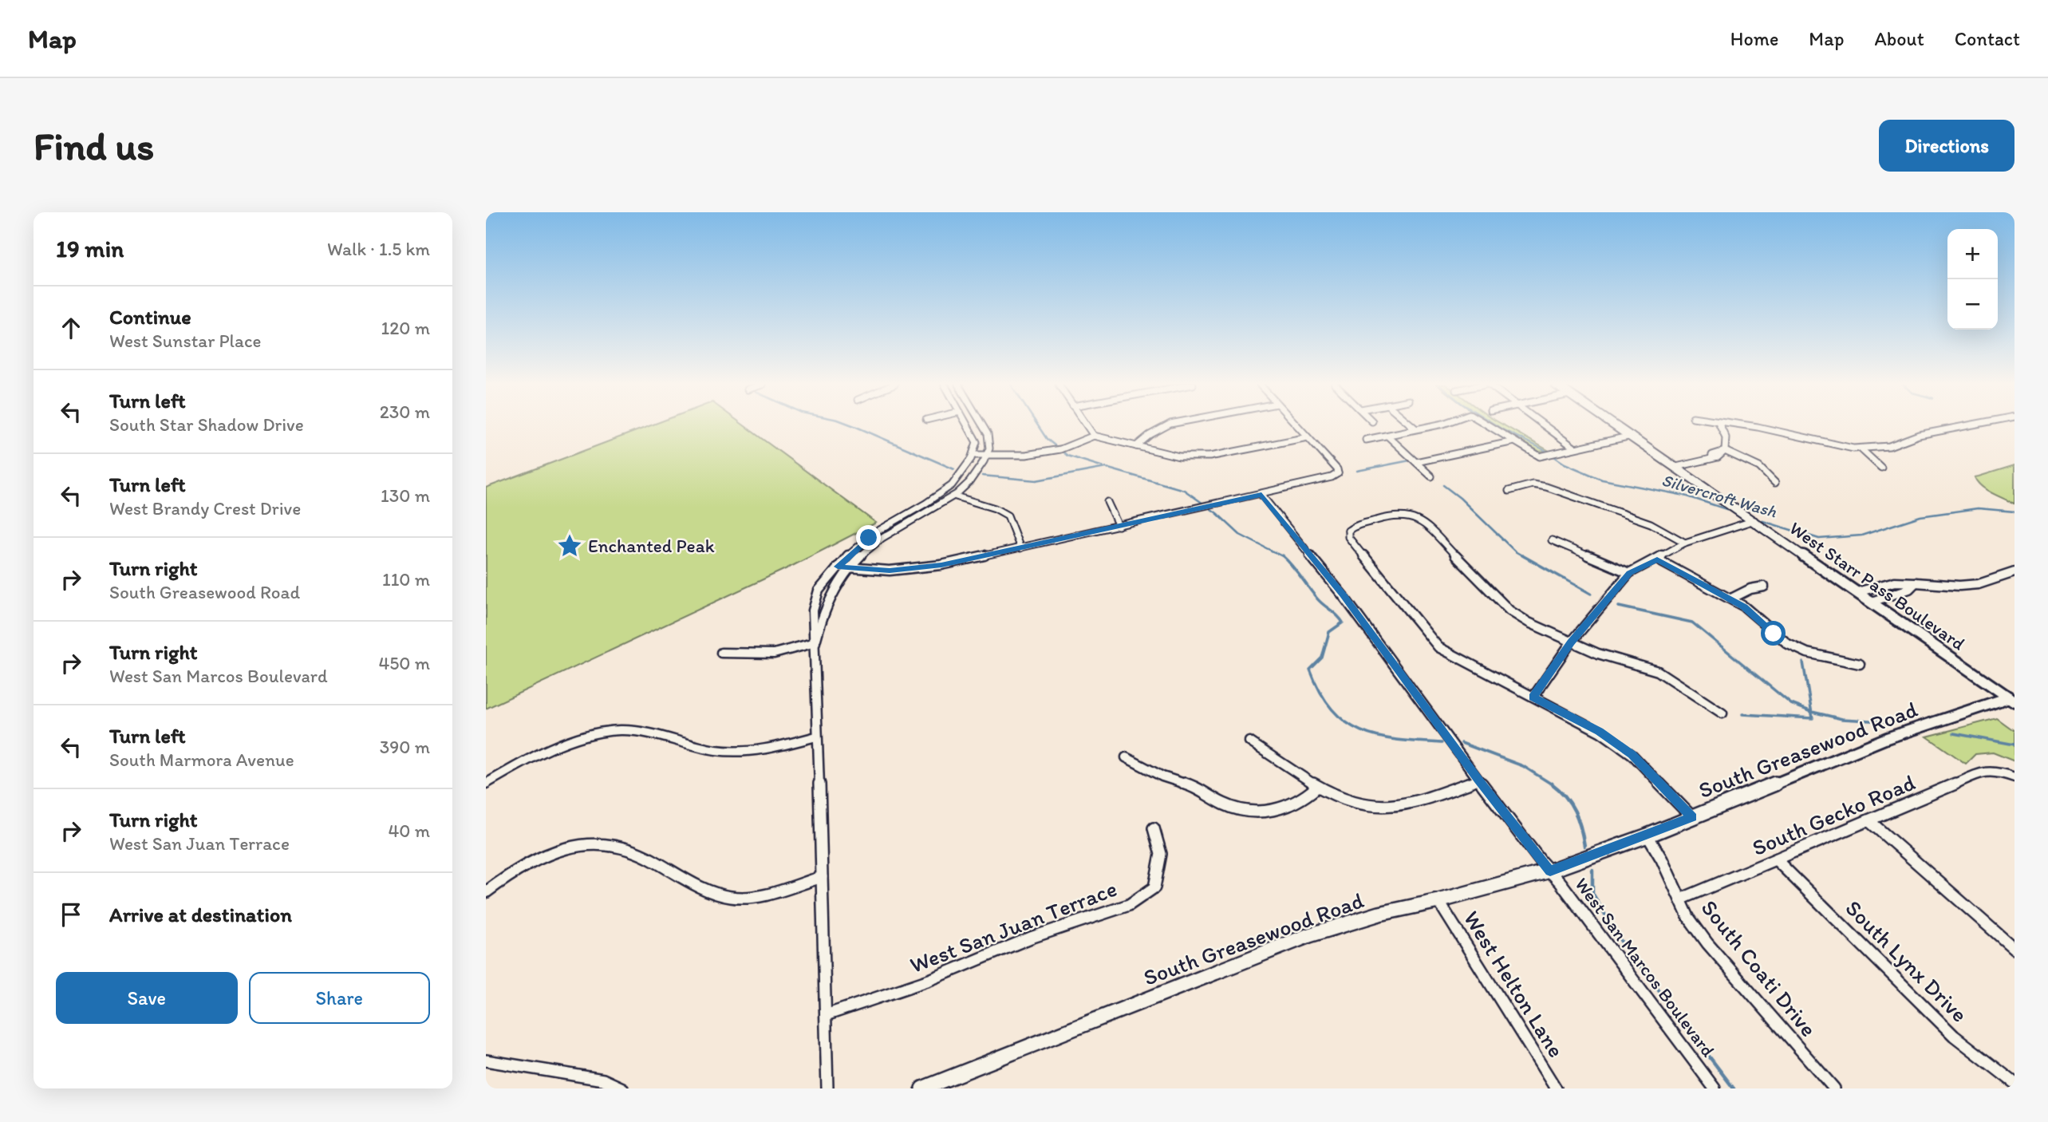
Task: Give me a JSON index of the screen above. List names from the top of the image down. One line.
{"streets":{"street":["West Starr Pass Boulevard","South Greasewood Road","South Gecko Road","West San Juan Terrace","South Lynx Drive","West San Marcos Boulevard","South Coati Drive","West Helton Lane"]},"crossings":[["West Starr Pass Boulevard","South Greasewood Road"],["South Greasewood Road","West San Marcos Boulevard"],["South Greasewood Road","South Coati Drive"],["South Greasewood Road","West Helton Lane"],["South Gecko Road","South Lynx Drive"],["South Gecko Road","South Coati Drive"]],"water":["Silvercroft Wash"],"places":{"place":["Enchanted Peak"]},"page":{"header":"Map","nav":["Home","Map","About","Contact"],"buttons":["Directions",["Save","Share"]],"title":"Find us","heading":["19 min","Walk · 1.5 km"],"map_buttons":["+","−"],"list":[["Continue","West Sunstar Place","120 m"],["Turn left","South Star Shadow Drive","230 m"],["Turn left","West Brandy Crest Drive","130 m"],["Turn right","South Greasewood Road","110 m"],["Turn right","West San Marcos Boulevard","450 m"],["Turn left","South Marmora Avenue","390 m"],["Turn right","West San Juan Terrace","40 m"],"Arrive at destination"]}}
